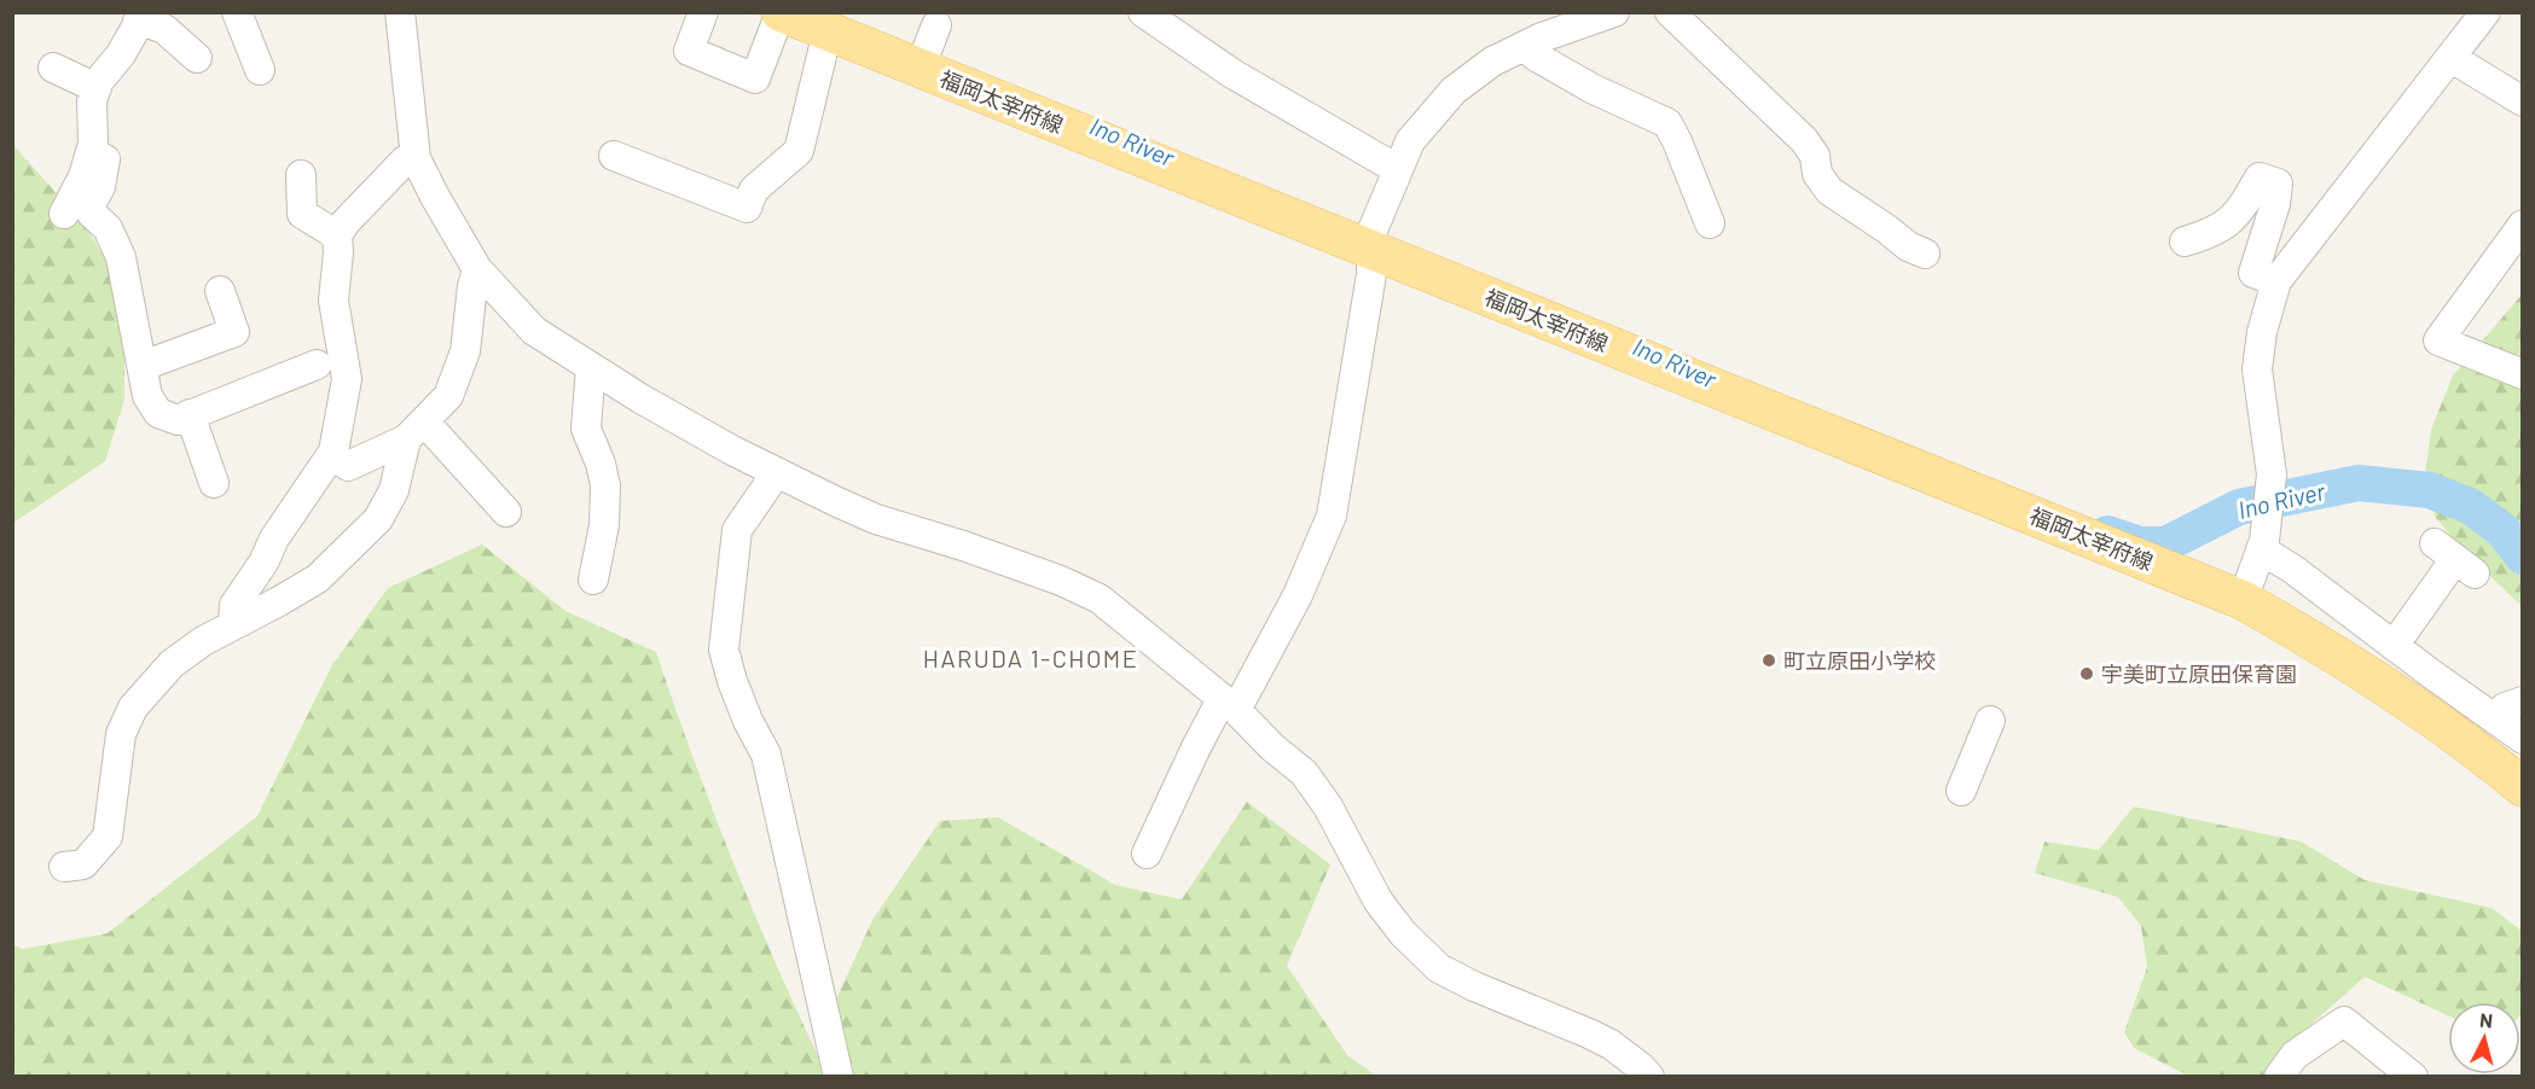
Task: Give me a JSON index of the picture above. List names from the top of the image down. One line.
{"streets":{"main road":["福岡太宰府線"]},"districts":["HARUDA 1-CHOME"],"water":["Ino River"],"places":["町立原田小学校","宇美町立原田保育園"],"north":"top"}
